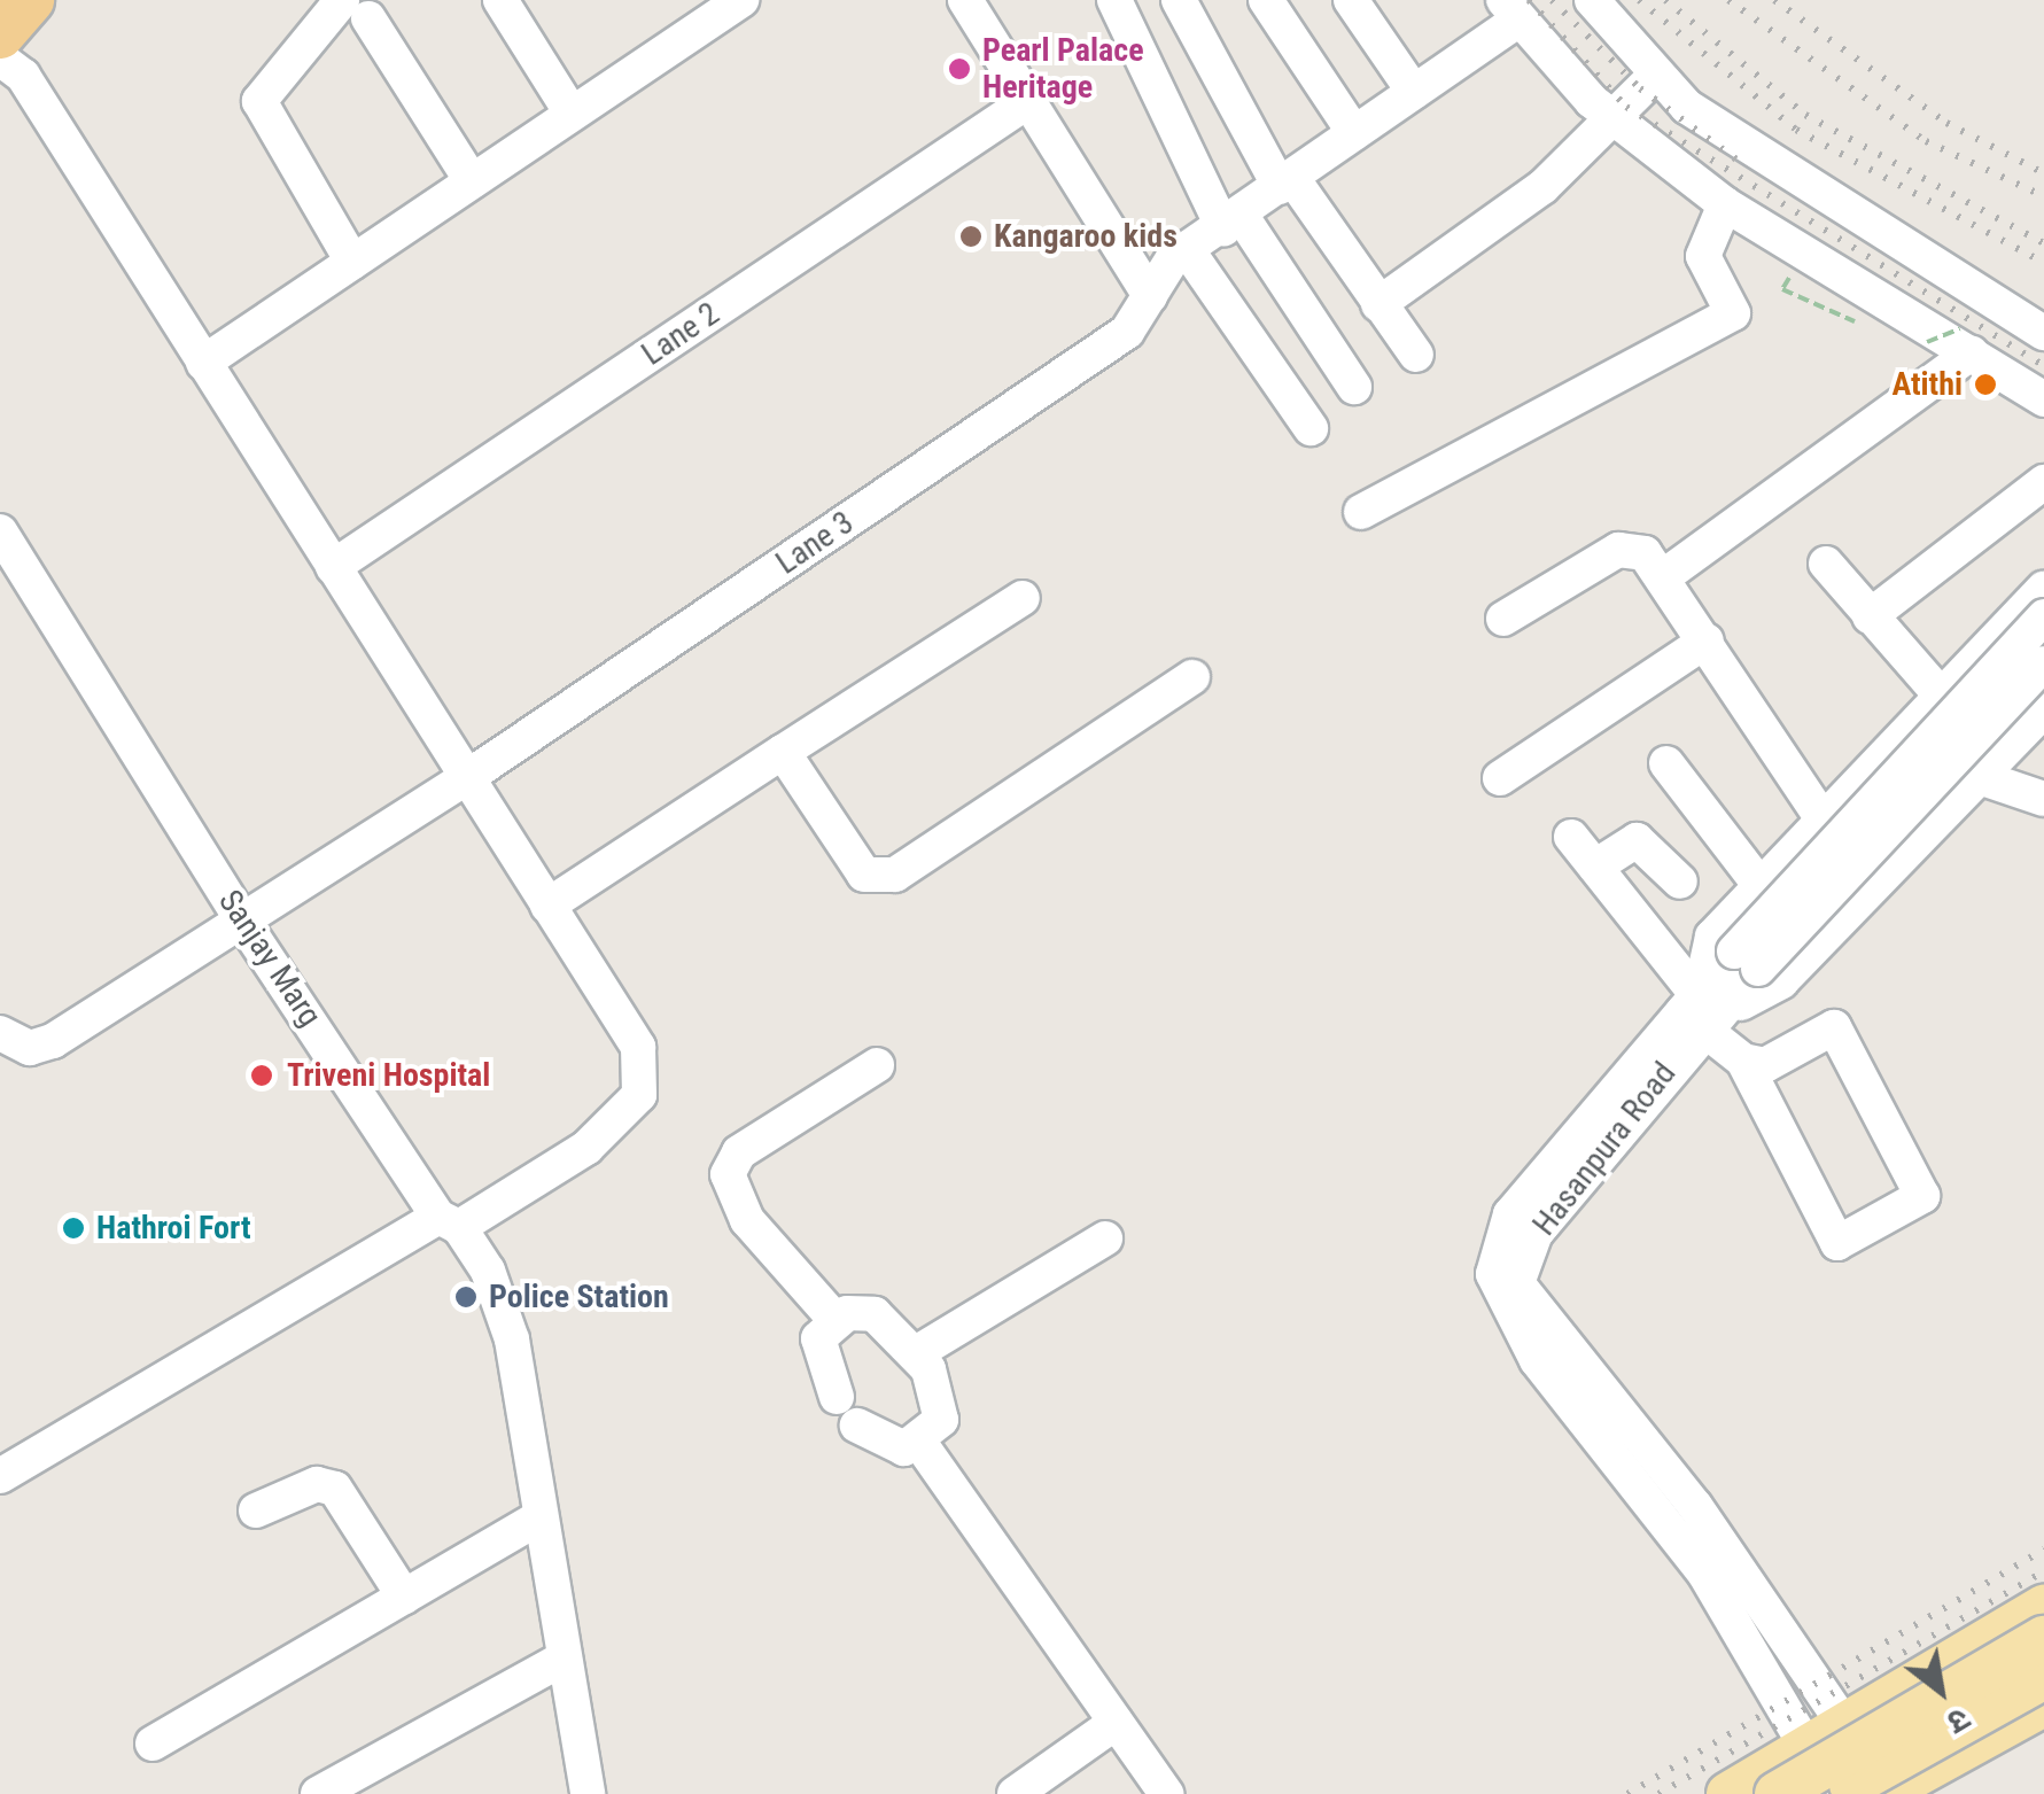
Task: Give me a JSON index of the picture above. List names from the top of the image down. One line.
{"streets":{"street":["Lane 2","Lane 3","Sanjay Marg","Hasanpura Road"]},"crossings":[["Lane 3","Sanjay Marg"]],"places":["Pearl Palace Heritage","Kangaroo kids","Atithi","Triveni Hospital","Hathroi Fort","Police Station"],"north":"bottom right"}
